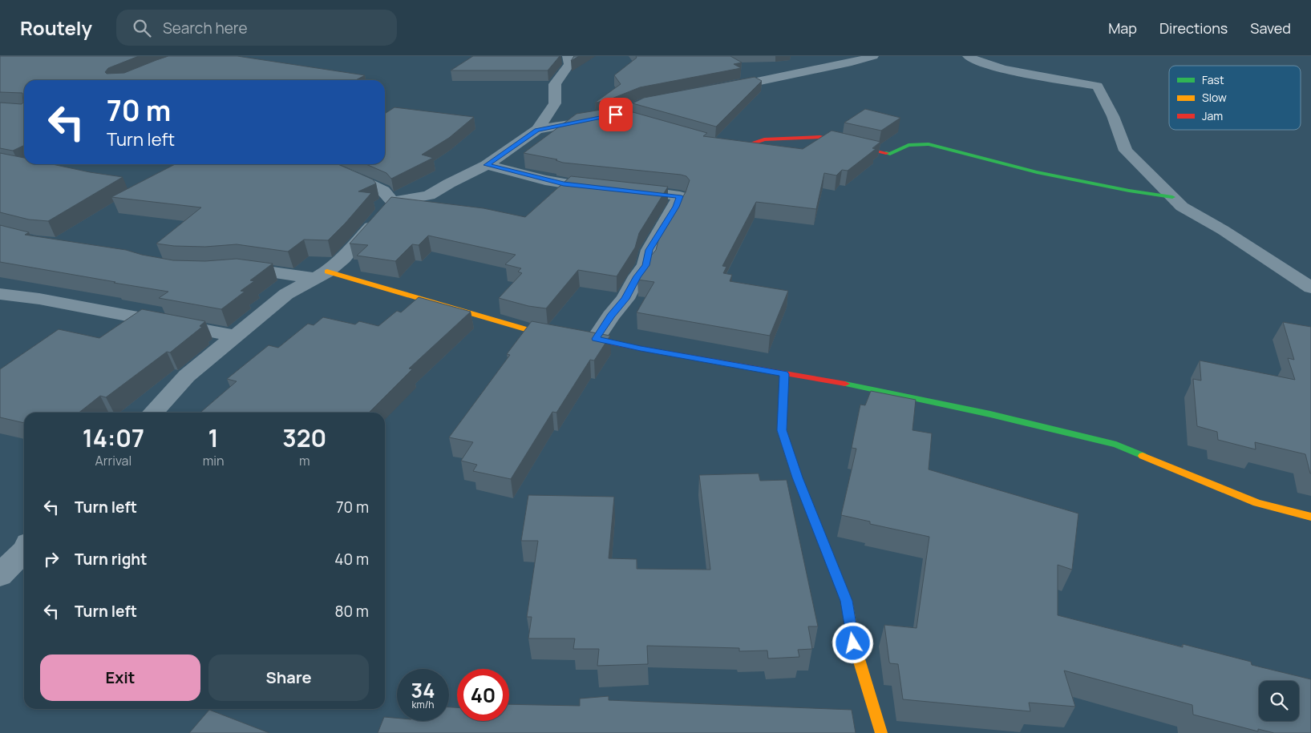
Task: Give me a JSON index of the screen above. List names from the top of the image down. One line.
{"legend":["Fast","Slow","Jam"],"page":{"header":"Routely","search":"Search here","nav":["Map","Directions","Saved"],"turn":["70 m","Turn left"],"eta":["14:07","Arrival","1","min","320","m"],"list":[{"name":"Turn left","value":"70 m"},{"name":"Turn right","value":"40 m"},{"name":"Turn left","value":"80 m"}],"buttons":["Exit","Share"],"speed":"34 km/h","limit":"40"}}
